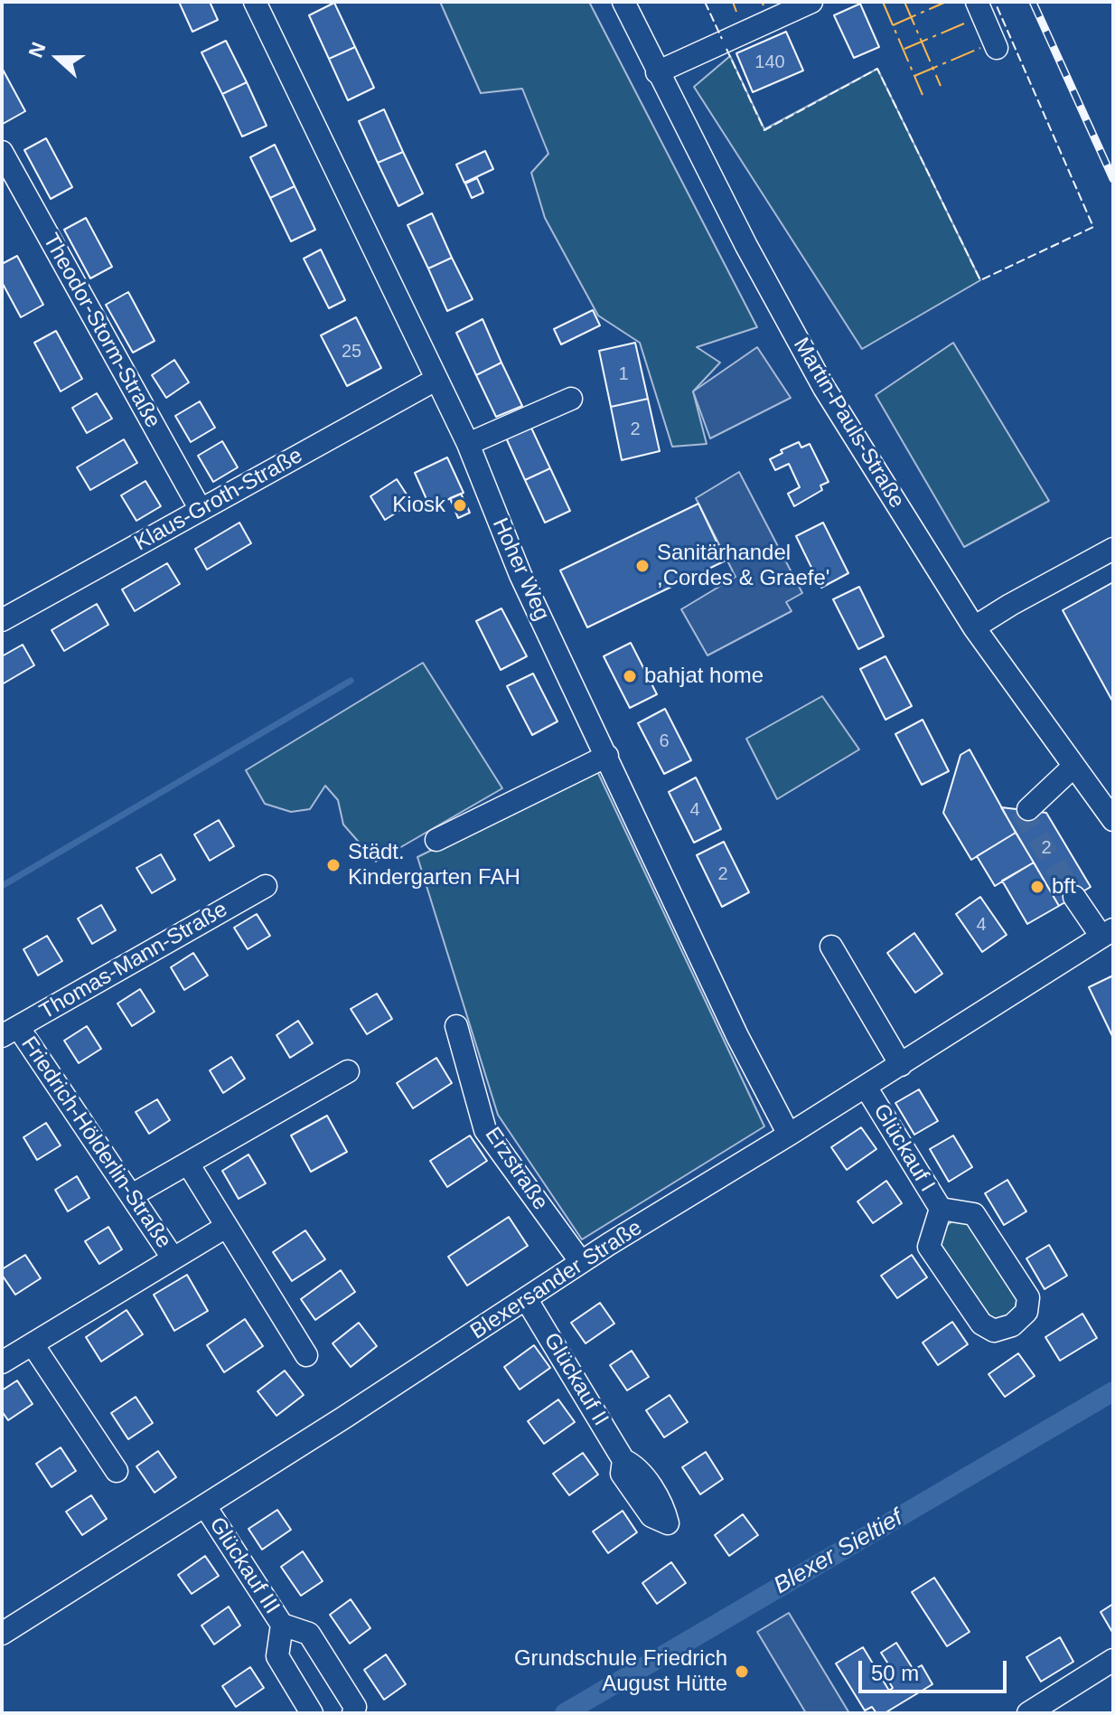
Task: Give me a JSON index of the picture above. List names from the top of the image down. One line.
{"streets":{"street":["Theodor-Storm-Straße","Martin-Pauls-Straße","Klaus-Groth-Straße","Hoher Weg","Thomas-Mann-Straße","Friedrich-Hölderlin-Straße","Glückauf I","Erzstraße","Blexersander Straße","Glückauf II","Glückauf III"]},"crossings":[["Theodor-Storm-Straße","Klaus-Groth-Straße"],["Klaus-Groth-Straße","Hoher Weg"],["Hoher Weg","Blexersander Straße"],["Thomas-Mann-Straße","Friedrich-Hölderlin-Straße"],["Glückauf I","Blexersander Straße"],["Erzstraße","Blexersander Straße"],["Blexersander Straße","Glückauf II"],["Blexersander Straße","Glückauf III"]],"water":["Blexer Sieltief"],"places":["Kiosk","Sanitärhandel ,Cordes & Graefe'","bahjat home","Städt. Kindergarten FAH","bft","Grundschule Friedrich August Hütte"],"house_numbers":["140","25","1","2","6","4","2","2","4"],"scale_bar":"50 m","north":"left"}
